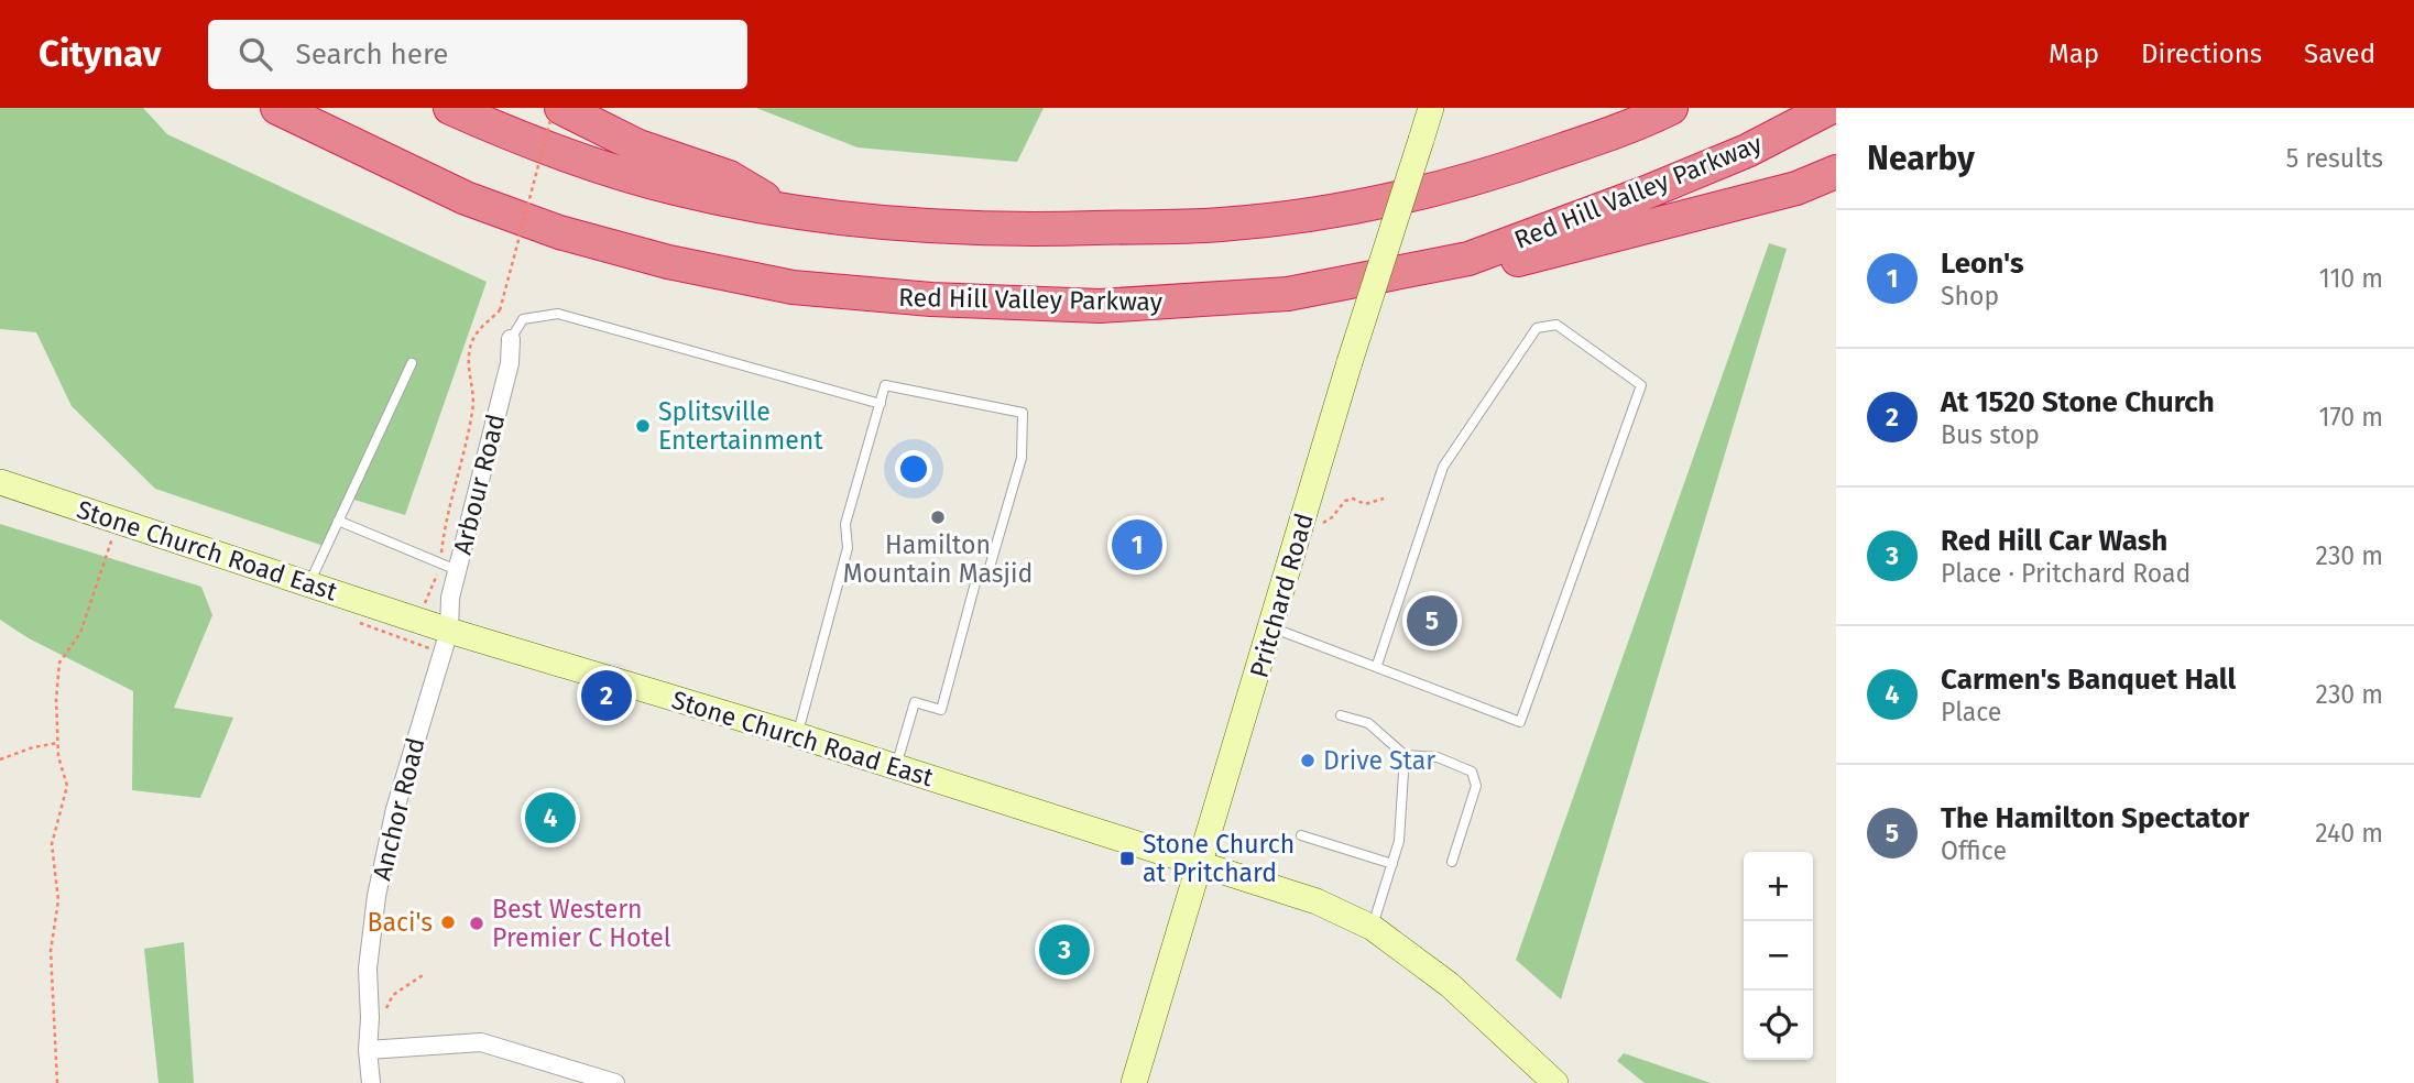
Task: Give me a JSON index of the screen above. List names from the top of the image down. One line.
{"streets":{"highway":["Red Hill Valley Parkway"],"main road":["Stone Church Road East","Pritchard Road"],"street":["Arbour Road","Anchor Road"]},"crossings":[["Arbour Road","Stone Church Road East"],["Arbour Road","Anchor Road"],["Stone Church Road East","Pritchard Road"],["Stone Church Road East","Anchor Road"]],"places":{"other":["Splitsville Entertainment","Hamilton Mountain Masjid","Drive Star","Baci's","Best Western Premier C Hotel"],"transit":["Stone Church at Pritchard"]},"page":{"header":"Citynav","search":"Search here","nav":["Map","Directions","Saved"],"heading":["Nearby","5 results"],"list":[{"mark":"1","name":"Leon's","note":"Shop","value":"110 m"},{"mark":"2","name":"At 1520 Stone Church","note":"Bus stop","value":"170 m"},{"mark":"3","name":"Red Hill Car Wash","note":"Place · Pritchard Road","value":"230 m"},{"mark":"4","name":"Carmen's Banquet Hall","note":"Place","value":"230 m"},{"mark":"5","name":"The Hamilton Spectator","note":"Office","value":"240 m"}],"pins":["1","5","2","4","3"],"map_buttons":["+","−"]}}
